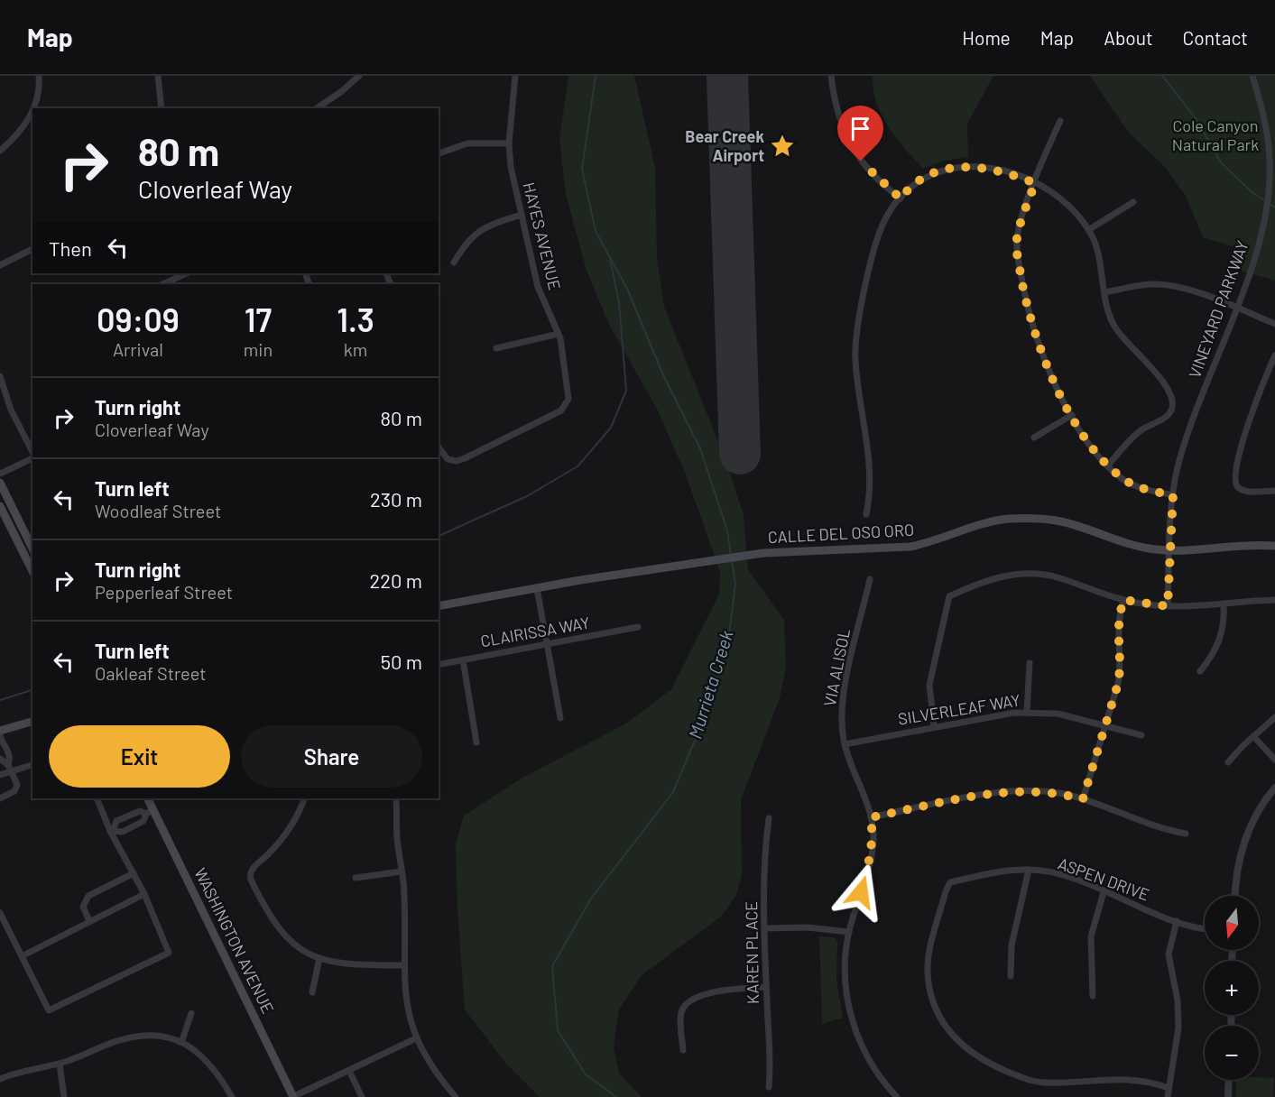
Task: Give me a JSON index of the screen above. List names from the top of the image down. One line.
{"streets":{"main road":["CALLE DEL OSO ORO","WASHINGTON AVENUE"],"street":["HAYES AVENUE","VINEYARD PARKWAY","CLAIRISSA WAY","VIA ALISOL","SILVERLEAF WAY","ASPEN DRIVE","KAREN PLACE"]},"crossings":[["VINEYARD PARKWAY","CALLE DEL OSO ORO"],["VIA ALISOL","SILVERLEAF WAY"]],"water":["Murrieta Creek"],"parks":["Cole Canyon Natural Park"],"places":{"place":["Bear Creek Airport"]},"north":"bottom","page":{"header":"Map","nav":["Home","Map","About","Contact"],"turn":["80 m","Cloverleaf Way"],"then":"Then","eta":["09:09","Arrival","17","min","1.3","km"],"list":[{"name":"Turn right","note":"Cloverleaf Way","value":"80 m"},{"name":"Turn left","note":"Woodleaf Street","value":"230 m"},{"name":"Turn right","note":"Pepperleaf Street","value":"220 m"},{"name":"Turn left","note":"Oakleaf Street","value":"50 m"}],"buttons":["Exit","Share"],"map_buttons":["+","−"]}}
